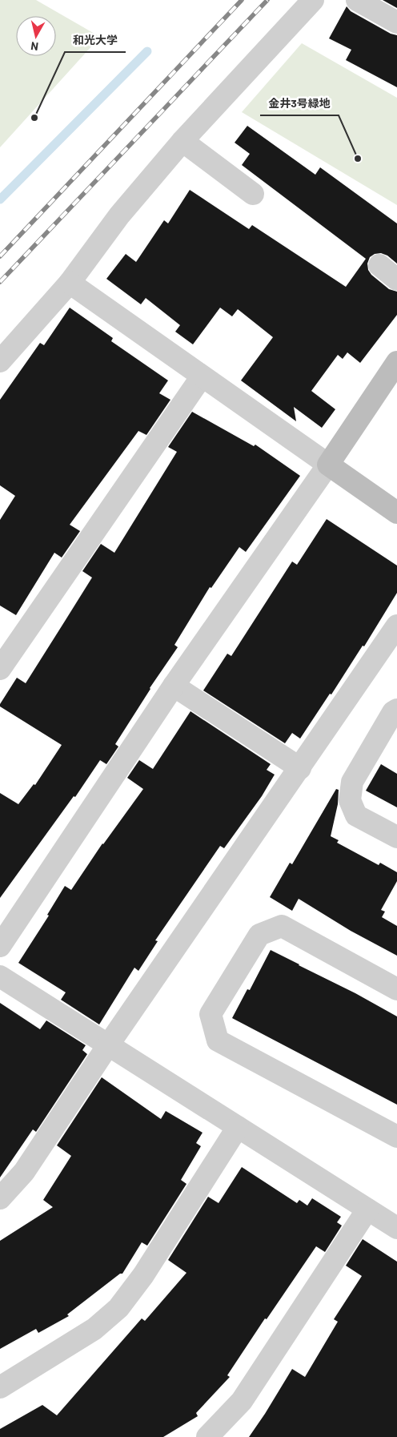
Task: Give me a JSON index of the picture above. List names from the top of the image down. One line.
{"places":["和光大学","金井3号緑地"],"north":"bottom"}
